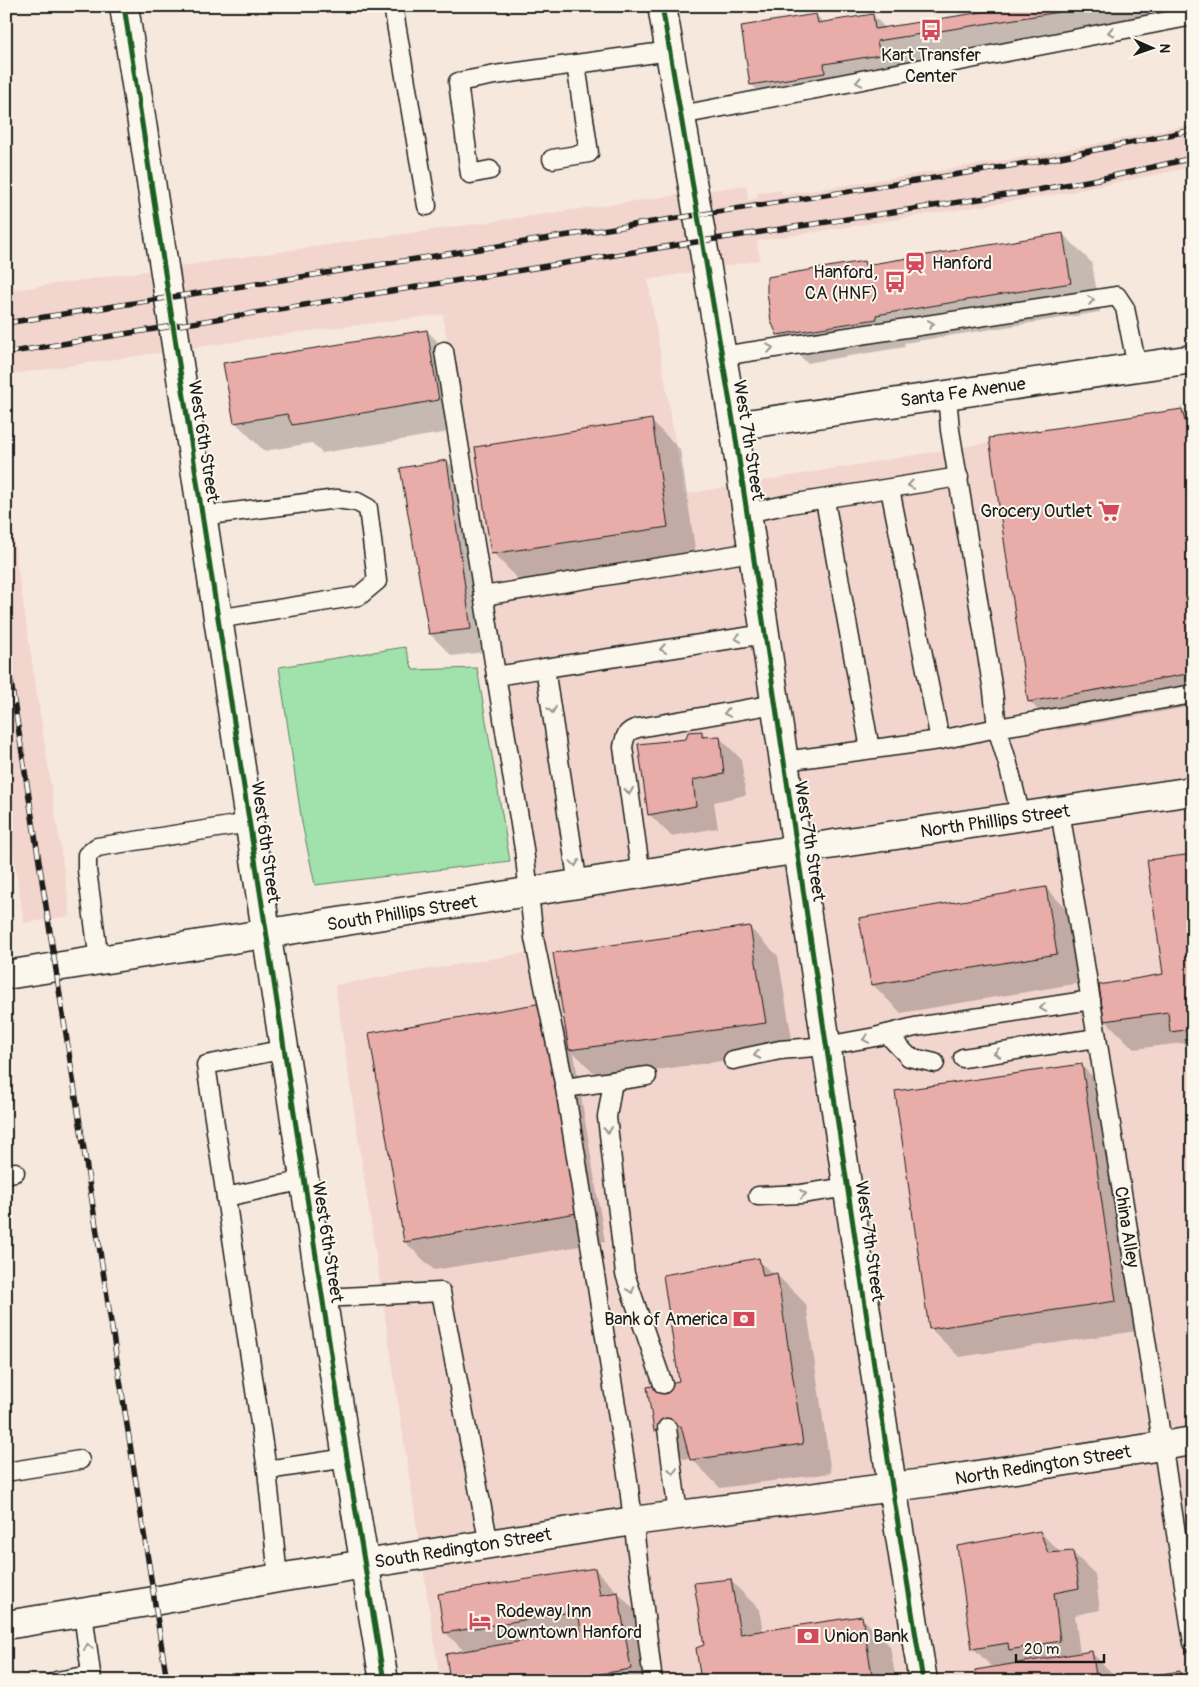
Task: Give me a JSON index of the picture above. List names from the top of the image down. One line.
{"streets":{"street":["Santa Fe Avenue","West 7th Street","West 6th Street","North Phillips Street","South Phillips Street","North Redington Street","South Redington Street"],"lane":["China Alley"]},"crossings":[["Santa Fe Avenue","West 7th Street"],["West 7th Street","North Phillips Street"],["West 7th Street","South Phillips Street"],["West 7th Street","North Redington Street"],["West 7th Street","South Redington Street"],["West 6th Street","South Phillips Street"],["West 6th Street","South Redington Street"],["North Phillips Street","South Phillips Street"],["North Phillips Street","China Alley"],["China Alley","North Redington Street"],["North Redington Street","South Redington Street"]],"places":{"bus stop":["Kart Transfer Center","Hanford, CA (HNF)"],"station":["Hanford"],"supermarket":["Grocery Outlet"],"bank":["Bank of America","Union Bank"],"hotel":["Rodeway Inn Downtown Hanford"]},"scale_bar":"20 m","north":"right"}
